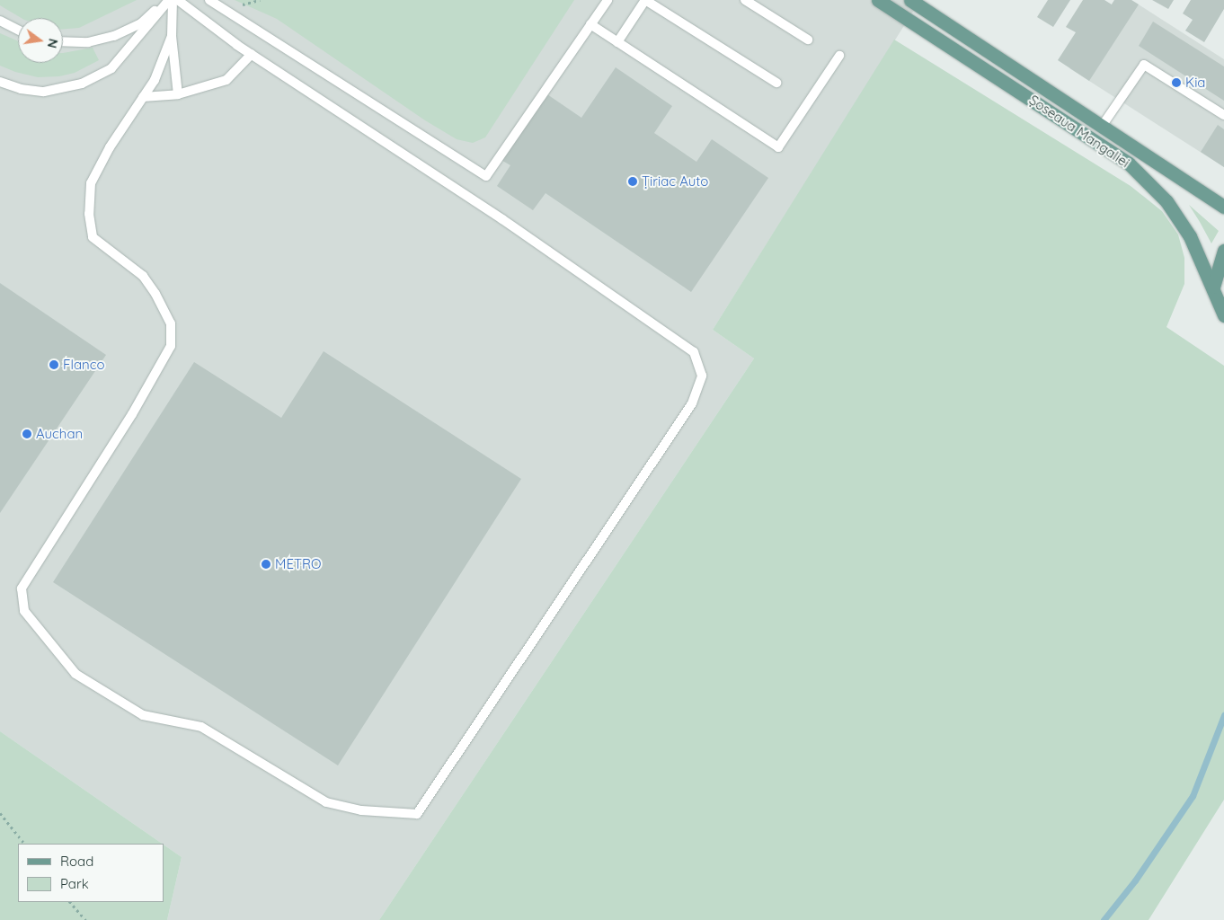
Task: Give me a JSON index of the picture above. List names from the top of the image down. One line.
{"streets":{"main road":["Șoseaua Mangaliei"]},"places":["Kia","Țiriac Auto","Flanco","Auchan","METRO"],"legend":["Road","Park"],"north":"right"}
